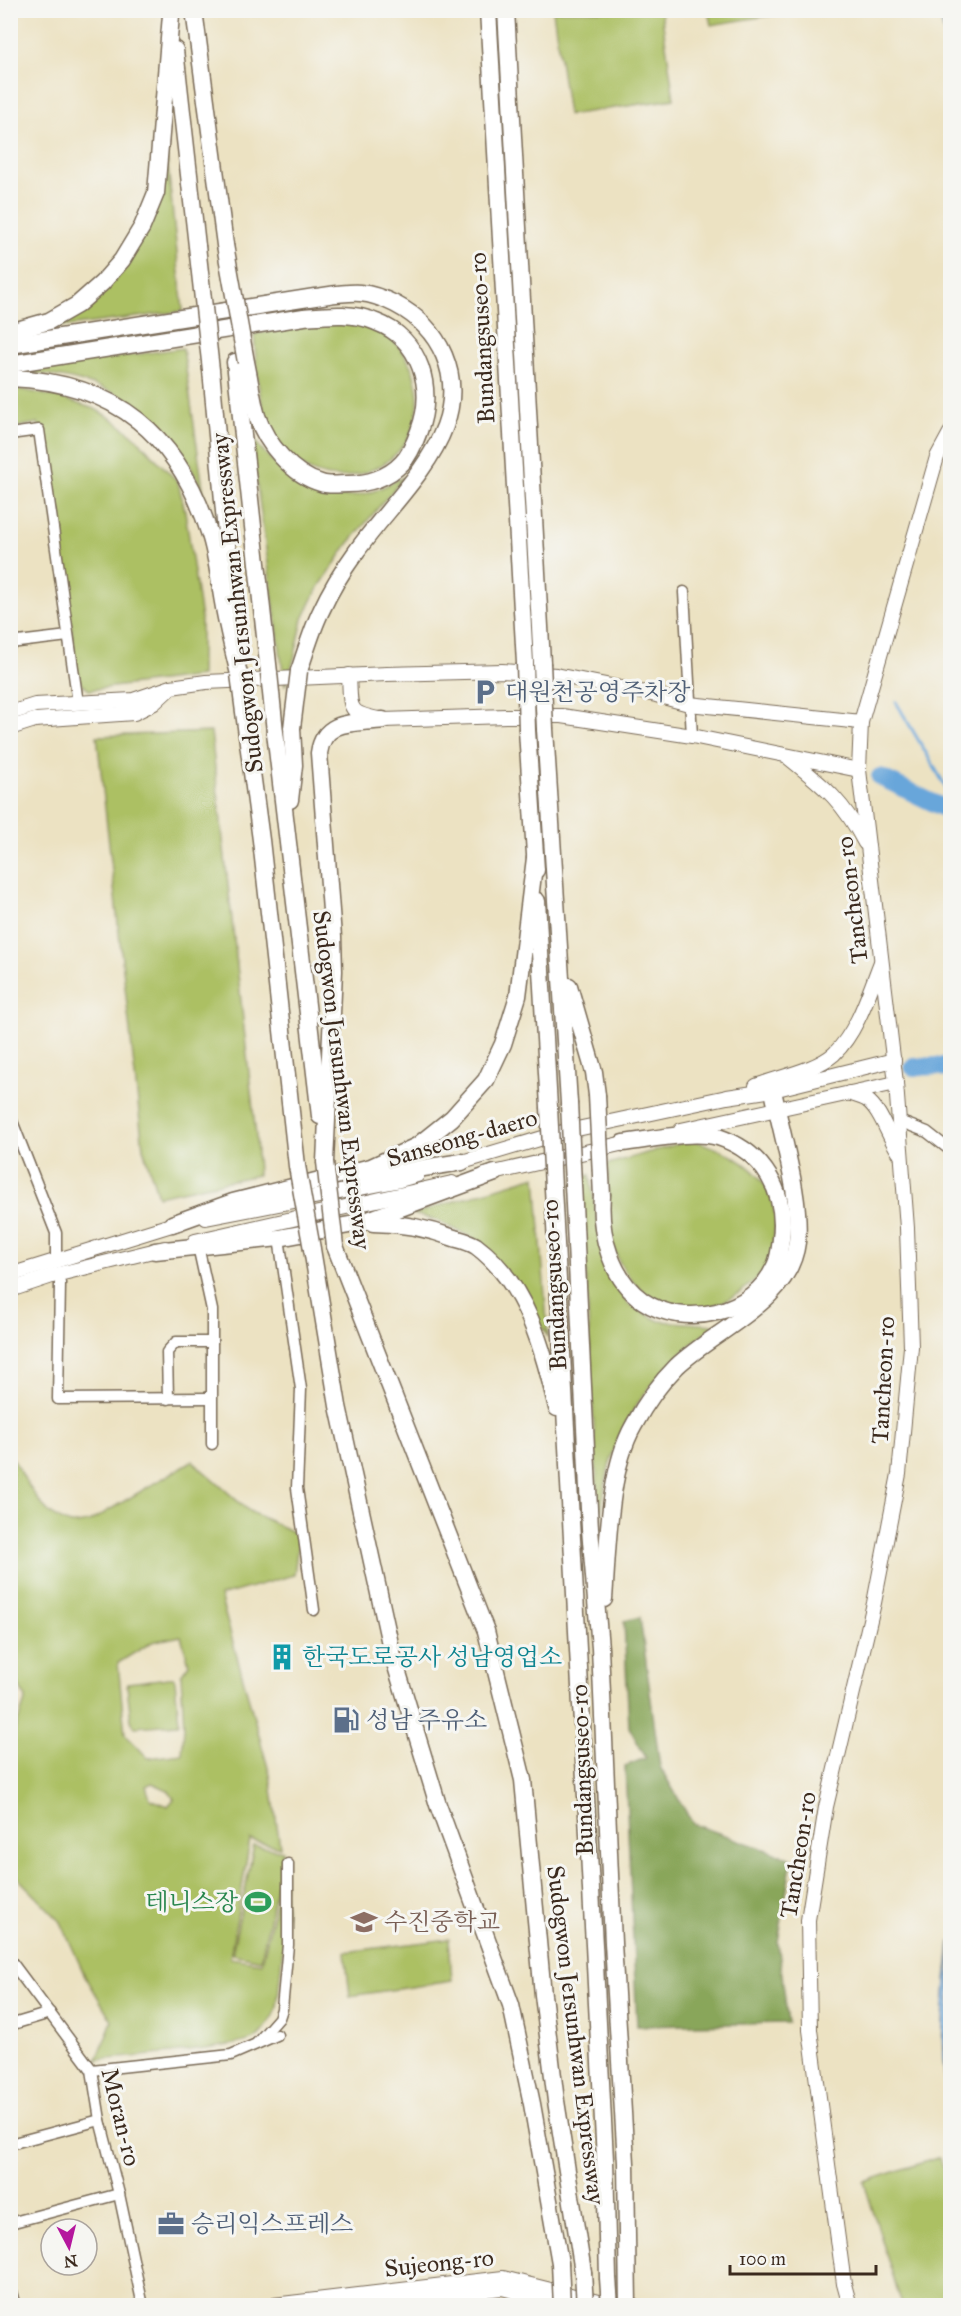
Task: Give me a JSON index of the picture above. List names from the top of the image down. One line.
{"streets":{"highway":["Bundangsuseo-ro","Sudogwon Je1sunhwan Expressway"],"main road":["Tancheon-ro","Sanseong-daero","Sujeong-ro"],"street":["Moran-ro"]},"crossings":[["Bundangsuseo-ro","Sujeong-ro"],["Tancheon-ro","Sanseong-daero"]],"places":{"parking":["대원천공영주차장"],"building":["한국도로공사 성남영업소"],"fuel station":["성남 주유소"],"sports":["테니스장"],"school or university":["수진중학교"],"office":["승리익스프레스"]},"scale_bar":"100 m","north":"bottom"}
